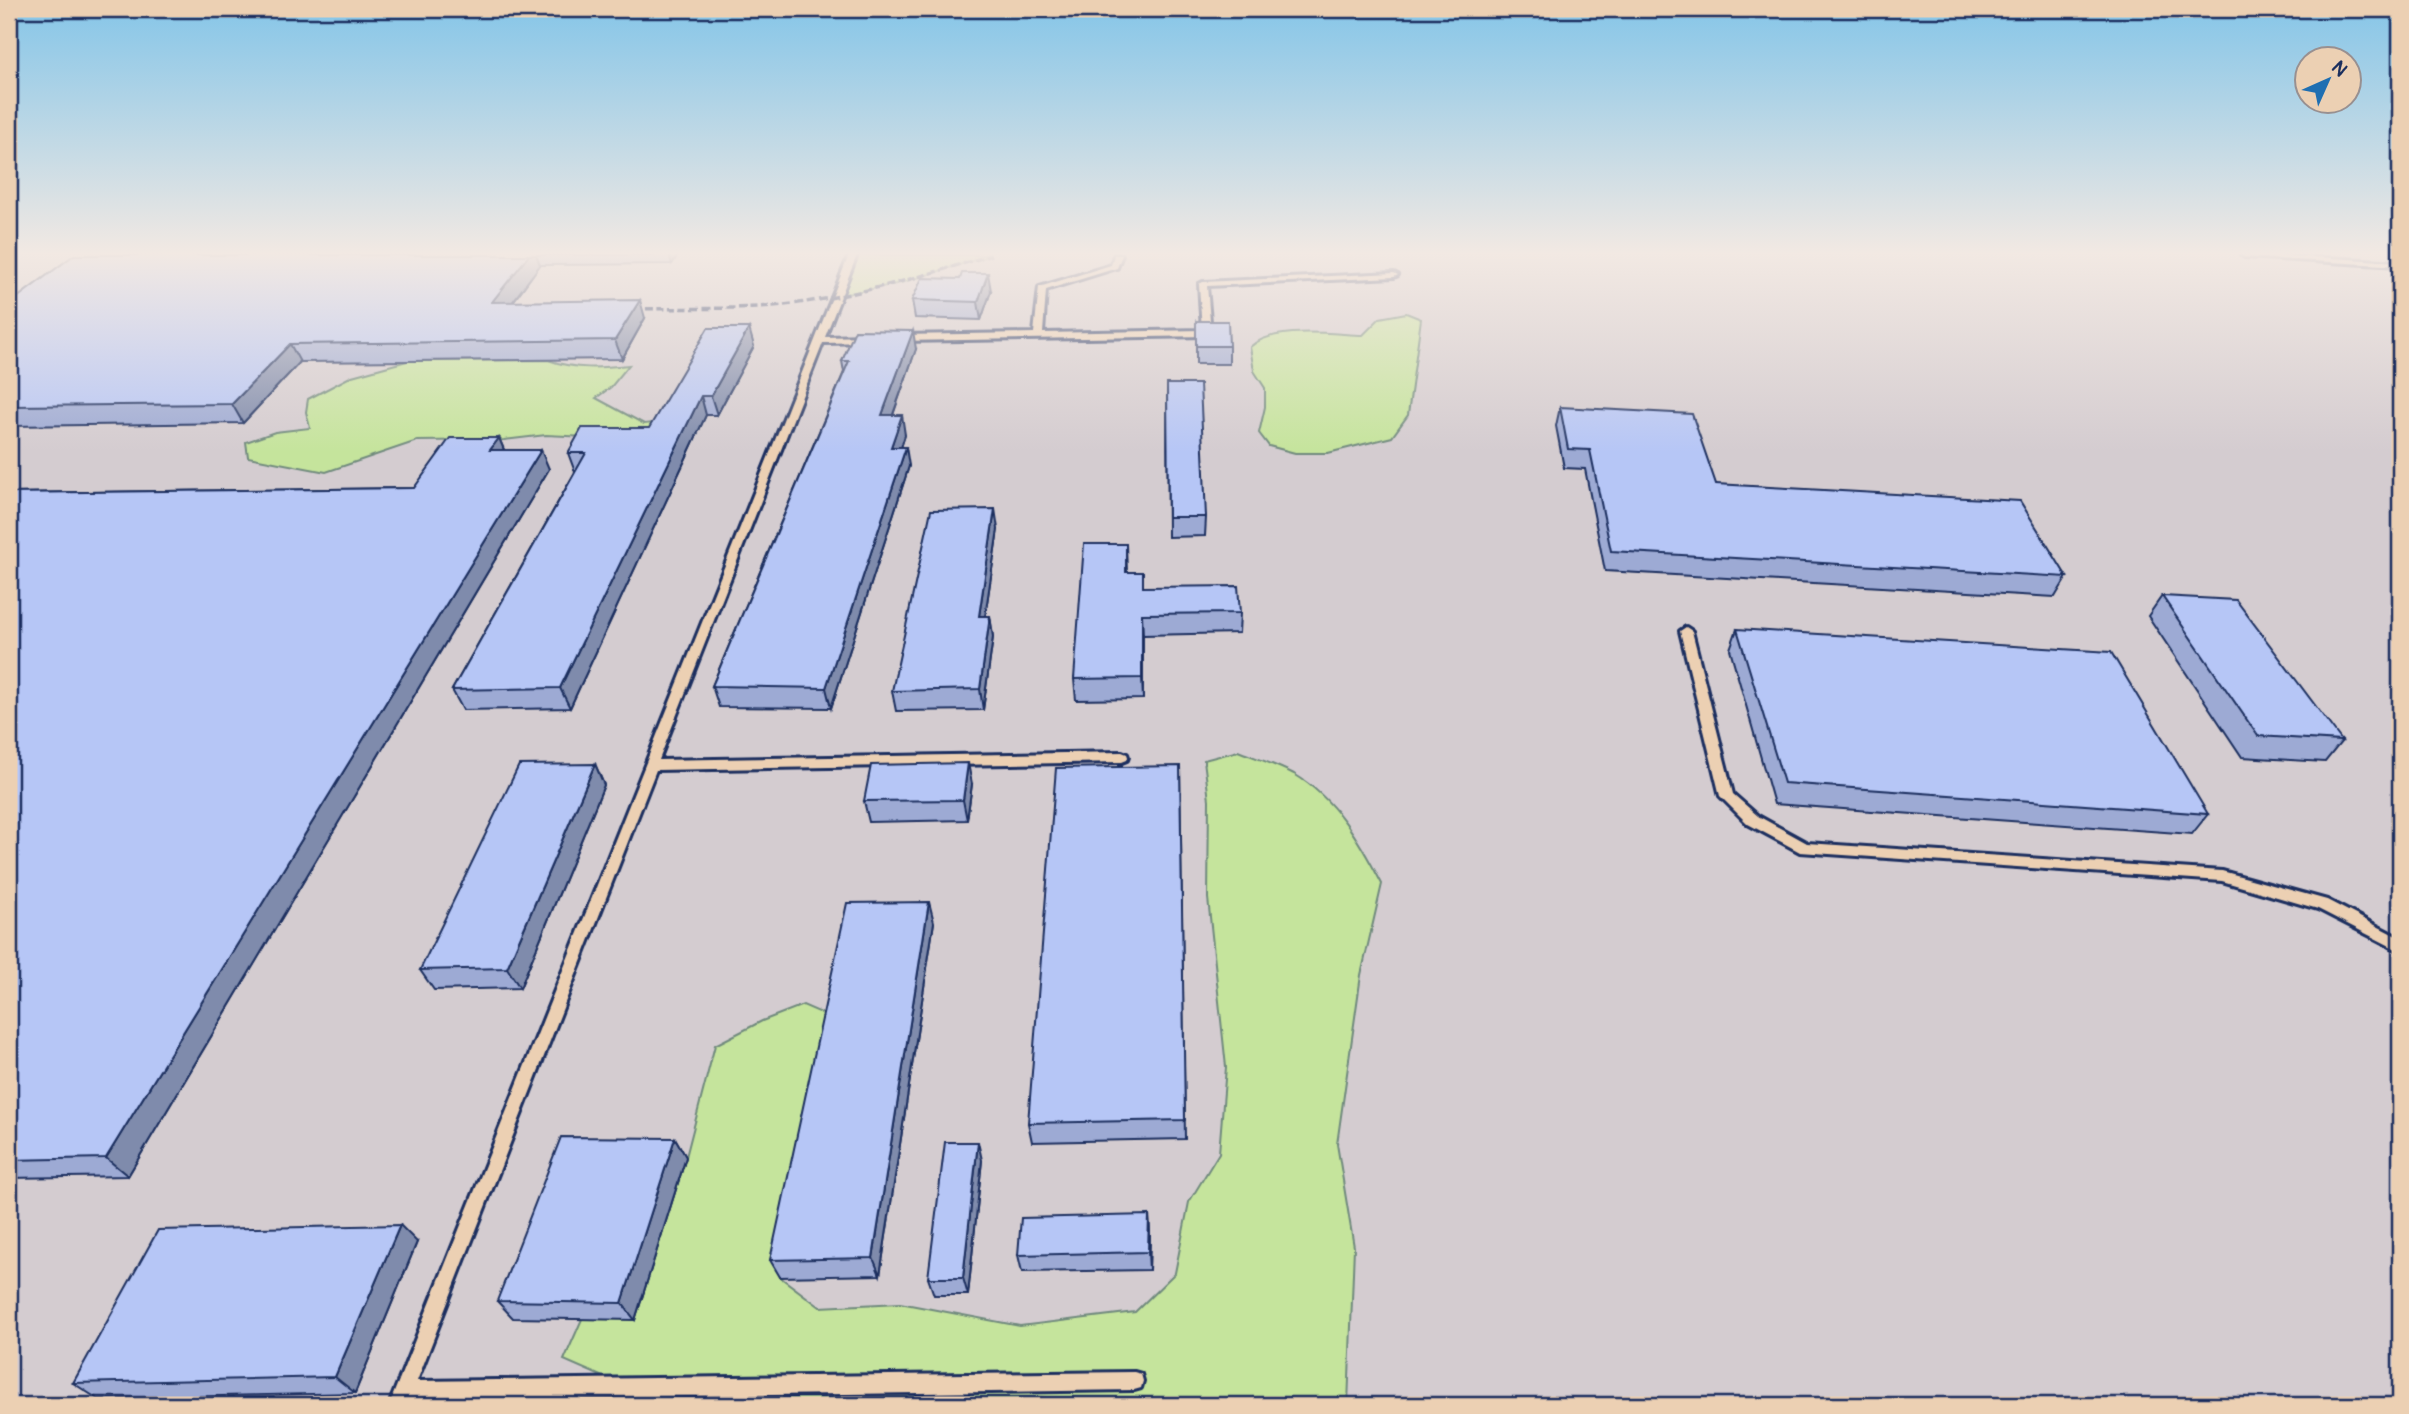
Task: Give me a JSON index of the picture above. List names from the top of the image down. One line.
{"north":"top right"}
